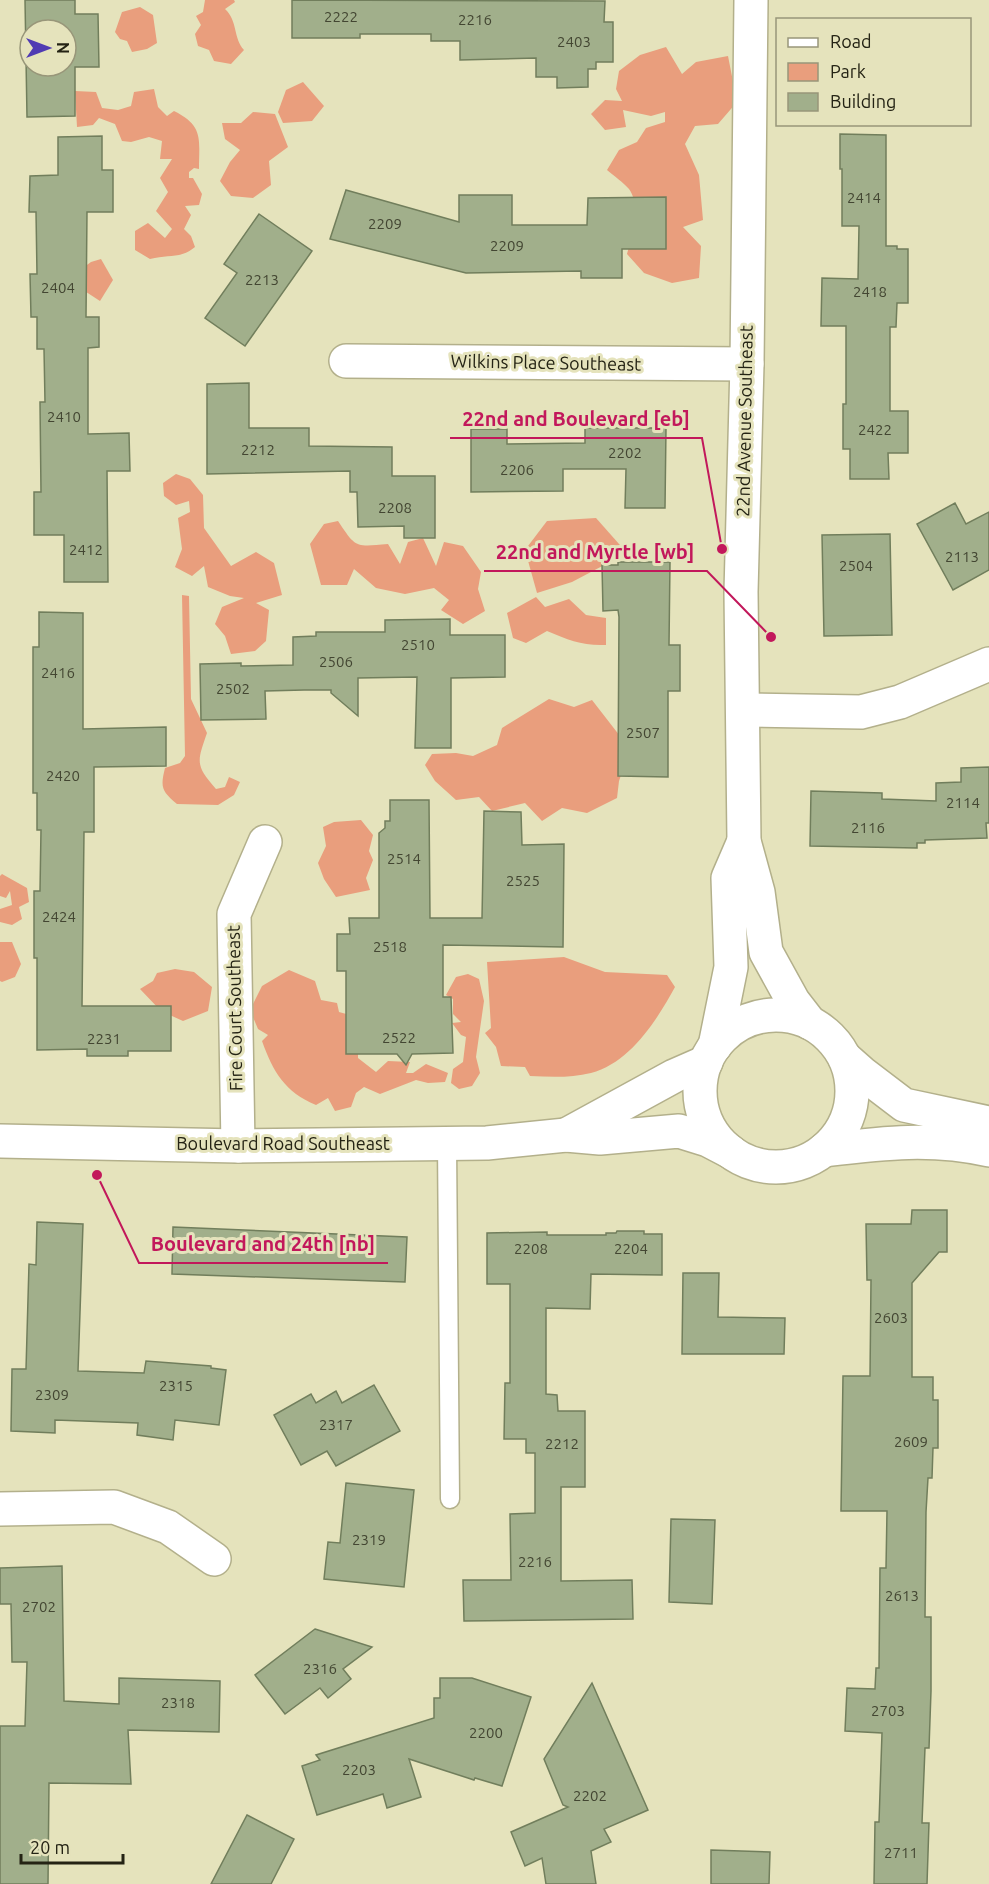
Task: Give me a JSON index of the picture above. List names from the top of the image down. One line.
{"streets":{"street":["Wilkins Place Southeast","22nd Avenue Southeast","Fire Court Southeast","Boulevard Road Southeast"]},"crossings":[["Wilkins Place Southeast","22nd Avenue Southeast"],["22nd Avenue Southeast","Boulevard Road Southeast"],["Fire Court Southeast","Boulevard Road Southeast"]],"places":["22nd and Boulevard [eb]","22nd and Myrtle [wb]","Boulevard and 24th [nb]"],"house_numbers":["2222","2216","2403","2414","2209","2209","2213","2404","2418","2410","2422","2212","2202","2206","2208","2412","2113","2504","2510","2506","2416","2502","2507","2420","2114","2116","2514","2525","2424","2518","2522","2231","2208","2204","2603","2315","2309","2317","2609","2212","2319","2216","2613","2702","2316","2318","2703","2200","2203","2202","2711"],"legend":["Road","Park","Building"],"scale_bar":"20 m","north":"right"}
